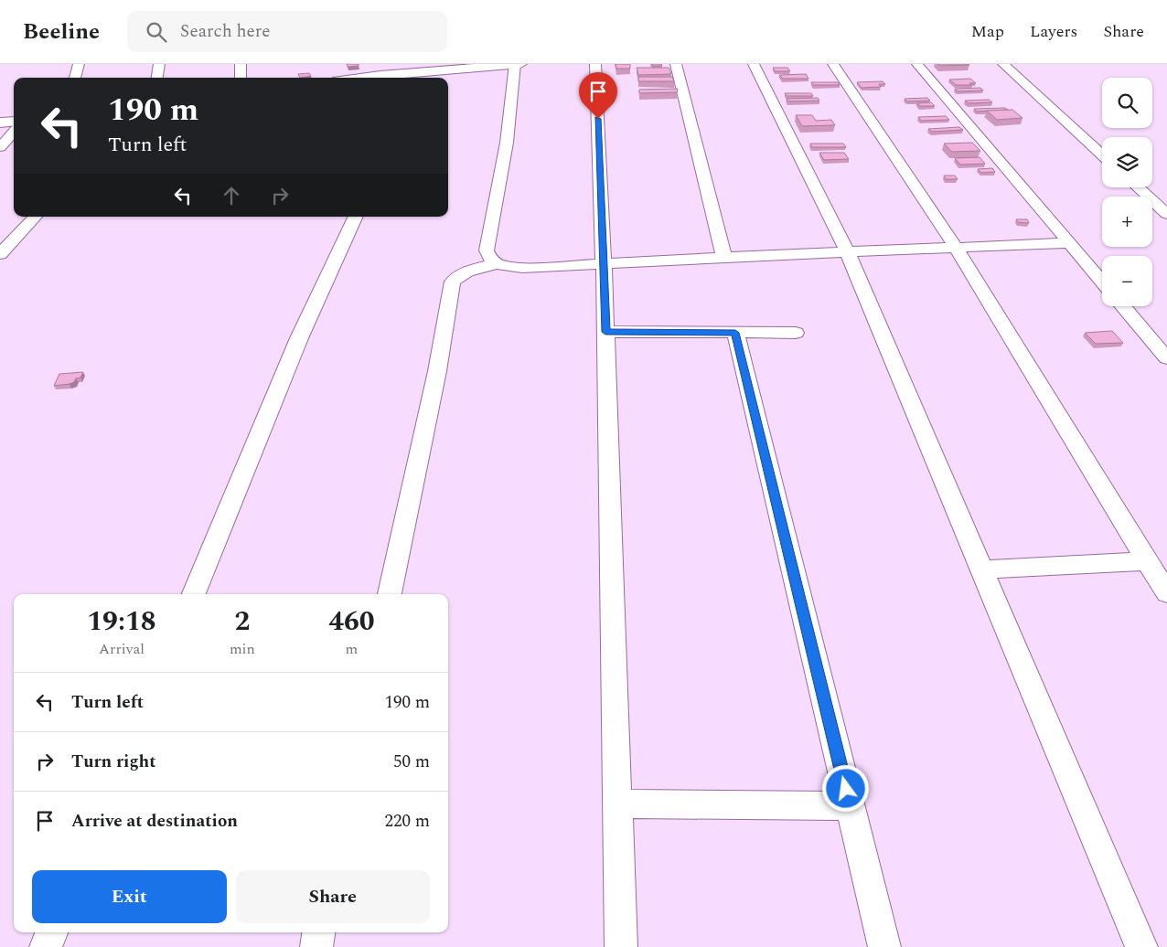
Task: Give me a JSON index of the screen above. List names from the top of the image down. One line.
{"page":{"header":"Beeline","search":"Search here","nav":["Map","Layers","Share"],"map_buttons":["+","−"],"turn":["190 m","Turn left"],"eta":["19:18","Arrival","2","min","460","m"],"list":[{"name":"Turn left","value":"190 m"},{"name":"Turn right","value":"50 m"},{"name":"Arrive at destination","value":"220 m"}],"buttons":["Exit","Share"]}}
